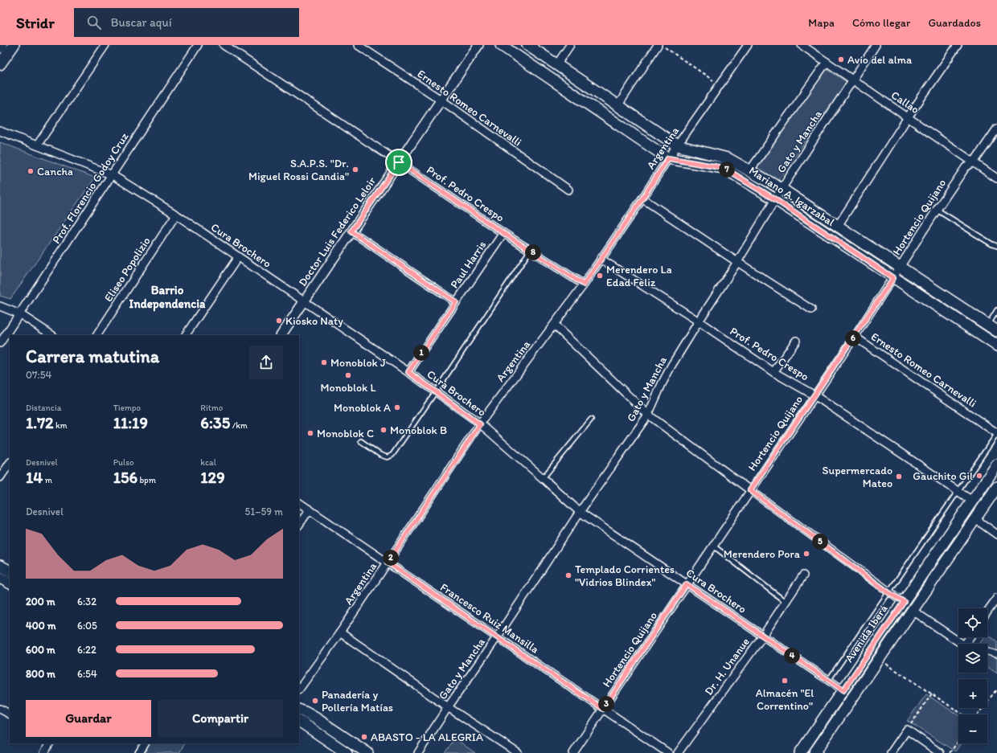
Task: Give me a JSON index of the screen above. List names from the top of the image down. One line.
{"streets":{"main road":["Mariano A. Igarzabal","Avenida Iberá"],"street":["Callao","Ernesto Romeo Carnevalli","Gato y Mancha","Argentina","Prof. Florencio Godoy Cruz","Prof. Pedro Crespo","Hortencio Quijano","Doctor Luis Federico Leloir","Cura Brochero","Paul Harris","Eliseo Popolizio","Francesco Ruiz Mansilla","Dr. H. Unanue"]},"crossings":[["Callao","Gato y Mancha"],["Callao","Hortencio Quijano"],["Ernesto Romeo Carnevalli","Hortencio Quijano"],["Ernesto Romeo Carnevalli","Doctor Luis Federico Leloir"],["Gato y Mancha","Prof. Pedro Crespo"],["Gato y Mancha","Mariano A. Igarzabal"],["Gato y Mancha","Cura Brochero"],["Gato y Mancha","Francesco Ruiz Mansilla"],["Argentina","Prof. Pedro Crespo"],["Argentina","Mariano A. Igarzabal"],["Argentina","Cura Brochero"],["Argentina","Francesco Ruiz Mansilla"],["Prof. Florencio Godoy Cruz","Cura Brochero"],["Prof. Pedro Crespo","Hortencio Quijano"],["Prof. Pedro Crespo","Doctor Luis Federico Leloir"],["Prof. Pedro Crespo","Paul Harris"],["Prof. Pedro Crespo","Avenida Iberá"],["Mariano A. Igarzabal","Hortencio Quijano"],["Hortencio Quijano","Cura Brochero"],["Hortencio Quijano","Francesco Ruiz Mansilla"],["Doctor Luis Federico Leloir","Cura Brochero"],["Cura Brochero","Paul Harris"],["Cura Brochero","Eliseo Popolizio"],["Cura Brochero","Avenida Iberá"],["Cura Brochero","Dr. H. Unanue"]],"districts":["Barrio Independencia"],"places":["Avío del alma","S.A.P.S. \"Dr. Miguel Rossi Candia\"","Cancha","Merendero La Edad Feliz","Kiosko Naty","Monoblok J","Monoblok L","Monoblok A","Monoblok B","Monoblok C","Gauchito Gil","Supermercado Mateo","Merendero Pora","Templado Corrientes \"Vidrios Blindex\"","Almacén \"El Correntino\"","Panadería y Pollería Matías","ABASTO - LA ALEGRIA"],"page":{"header":"Stridr","search":"Buscar aquí","nav":["Mapa","Cómo llegar","Guardados"],"pins":["7","8","6","1","5","2","4","3"],"heading":["Carrera matutina","07:54"],"stats":[["Distancia","1.72 km"],["Tiempo","11:19"],["Ritmo","6:35 /km"],["Desnivel","14 m"],["Pulso","156 bpm"],["kcal","129"]],"chart":["Desnivel","51–59 m"],"list":[{"name":"200 m","note":"6:32"},{"name":"400 m","note":"6:05"},{"name":"600 m","note":"6:22"},{"name":"800 m","note":"6:54"}],"map_buttons":["+","−"],"buttons":["Guardar","Compartir"]}}
